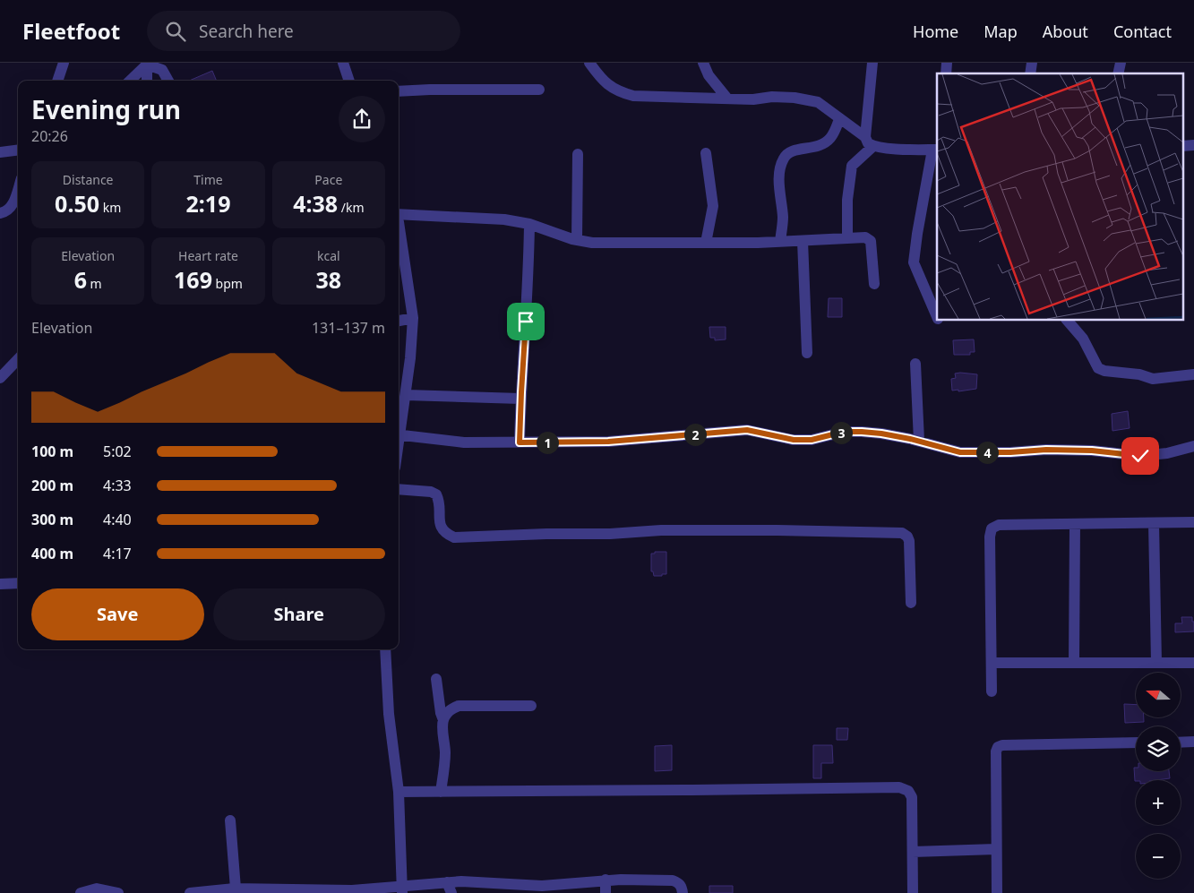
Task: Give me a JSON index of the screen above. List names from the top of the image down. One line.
{"north":"left","page":{"header":"Fleetfoot","search":"Search here","nav":["Home","Map","About","Contact"],"heading":["Evening run","20:26"],"stats":[["Distance","0.50 km"],["Time","2:19"],["Pace","4:38 /km"],["Elevation","6 m"],["Heart rate","169 bpm"],["kcal","38"]],"chart":["Elevation","131–137 m"],"pins":["3","2","1","4"],"list":[{"name":"100 m","note":"5:02"},{"name":"200 m","note":"4:33"},{"name":"300 m","note":"4:40"},{"name":"400 m","note":"4:17"}],"buttons":["Save","Share"],"map_buttons":["+","−"]}}
